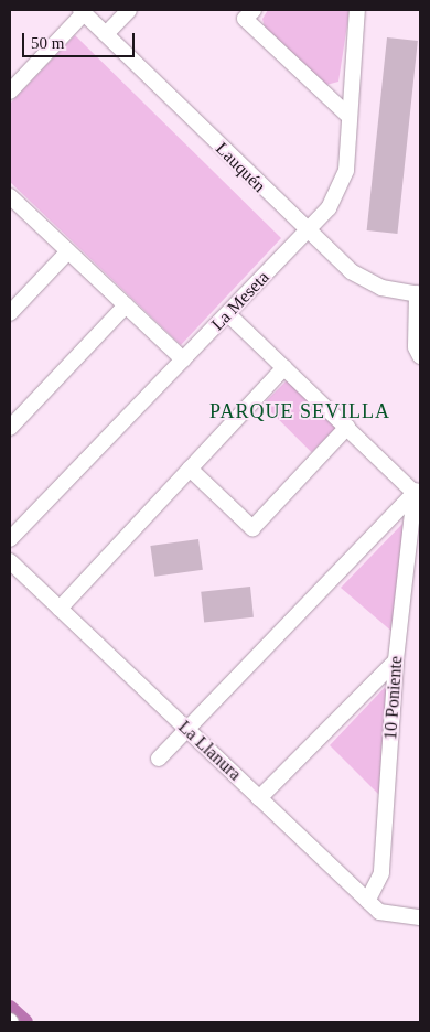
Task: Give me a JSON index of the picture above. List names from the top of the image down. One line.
{"streets":{"street":["Lauquén","La Meseta","10 Poniente","La Llanura"]},"crossings":[["Lauquén","La Meseta"],["10 Poniente","La Llanura"]],"districts":["PARQUE SEVILLA"],"scale_bar":"50 m"}
